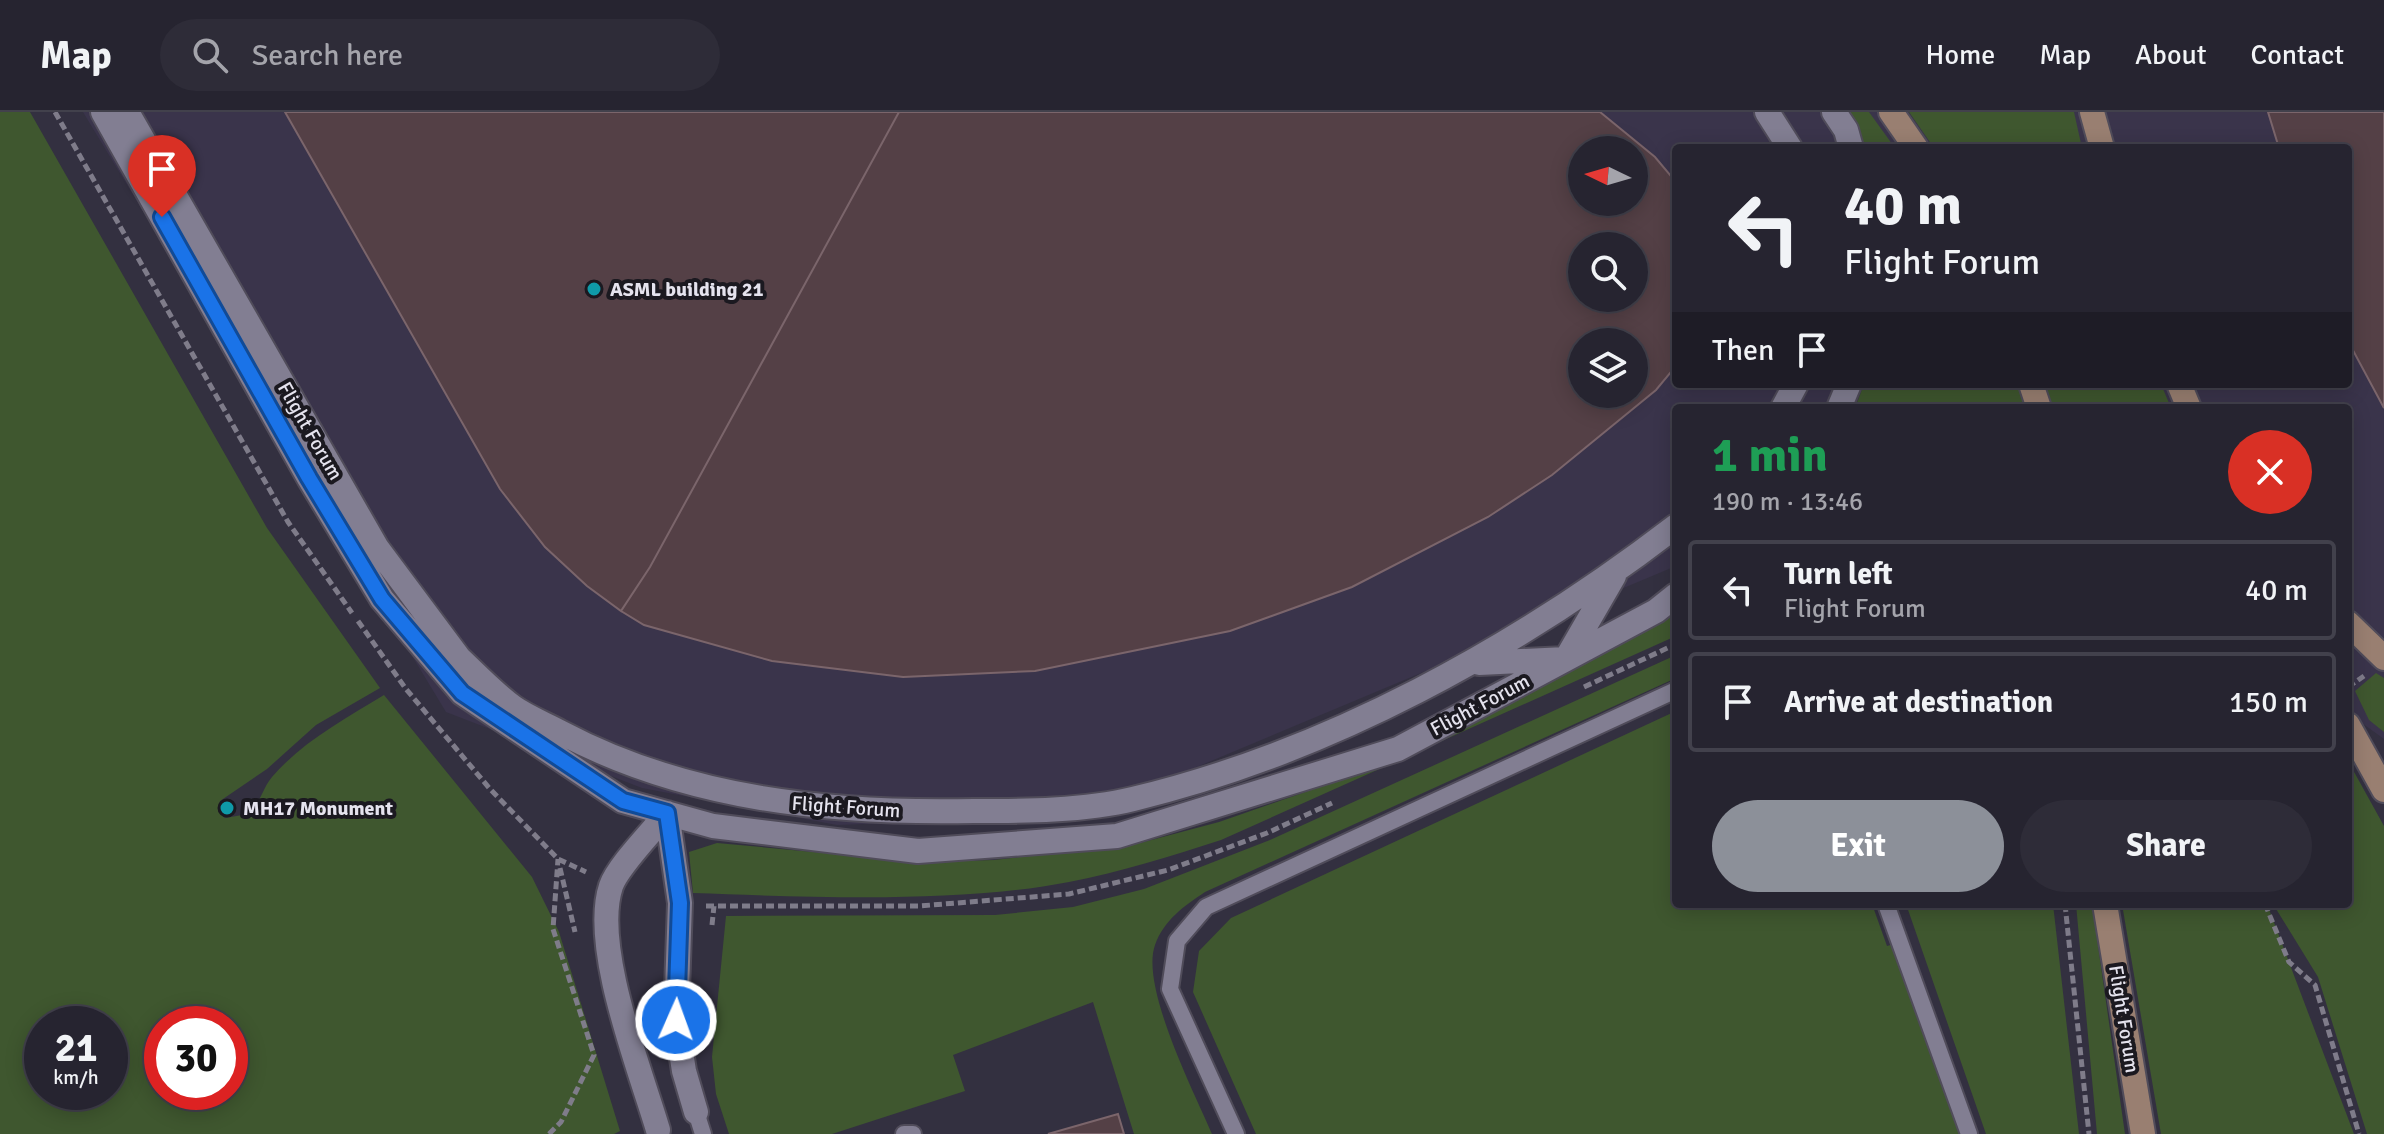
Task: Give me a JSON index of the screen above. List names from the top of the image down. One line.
{"streets":{"main road":["Flight Forum"]},"places":["ASML building 21","MH17 Monument"],"north":"left","page":{"header":"Map","search":"Search here","nav":["Home","Map","About","Contact"],"turn":["40 m","Flight Forum"],"then":"Then","heading":["1 min","190 m · 13:46"],"list":[{"name":"Turn left","note":"Flight Forum","value":"40 m"},{"name":"Arrive at destination","value":"150 m"}],"buttons":["Exit","Share"],"speed":"21 km/h","limit":"30"}}
